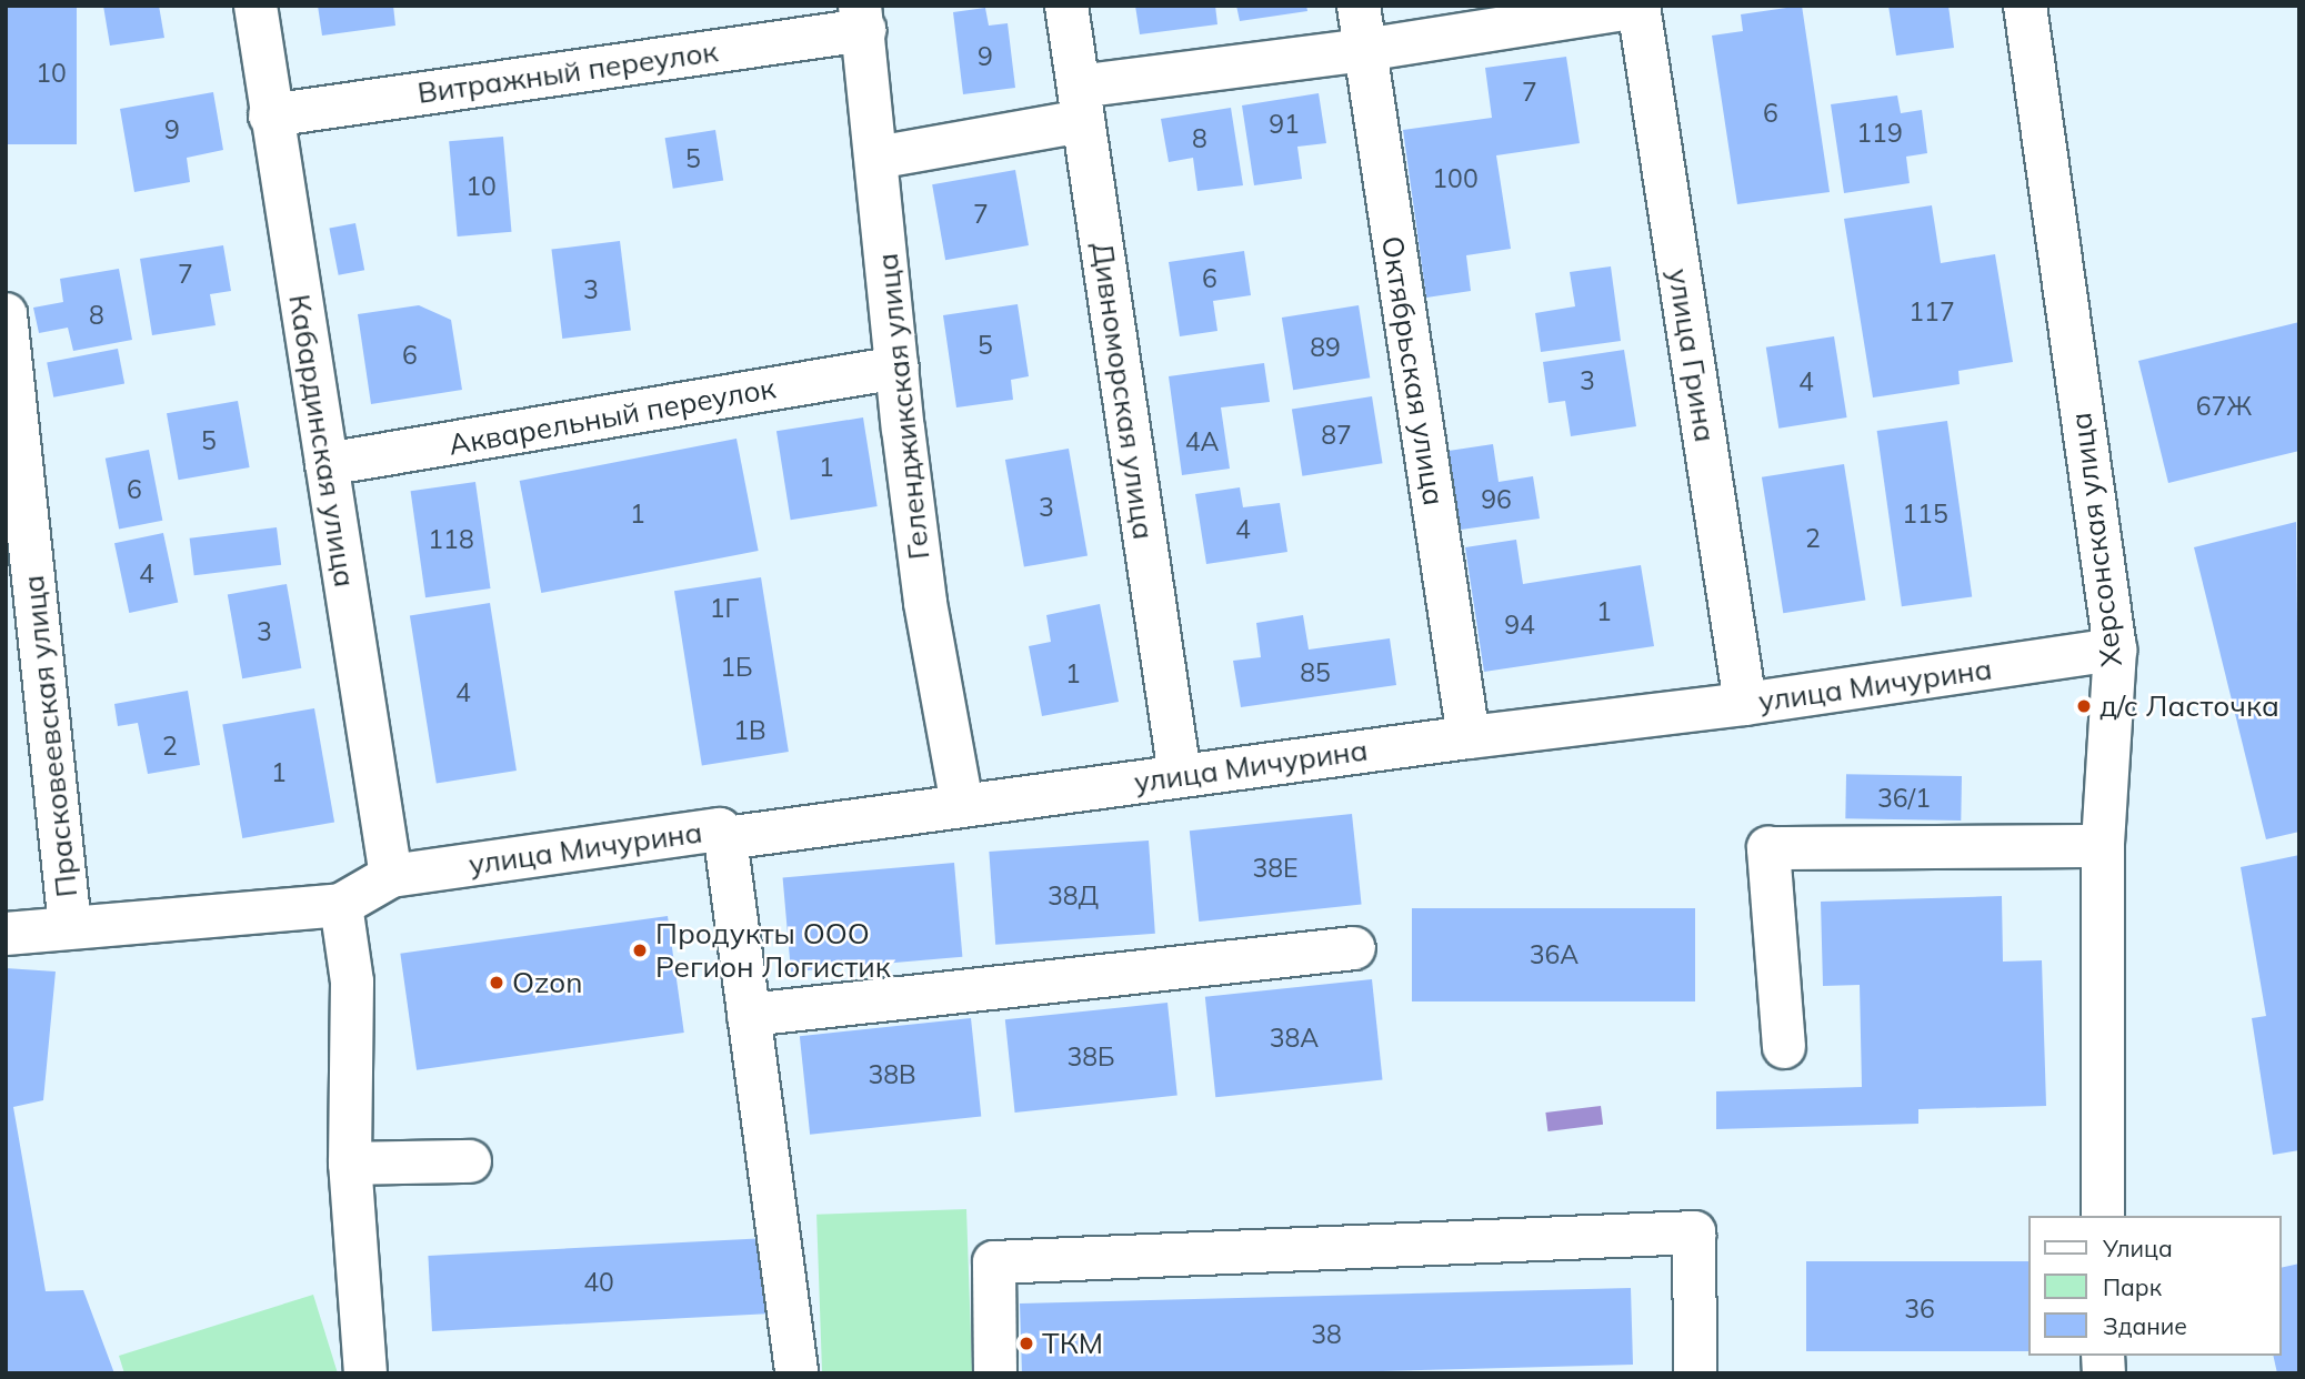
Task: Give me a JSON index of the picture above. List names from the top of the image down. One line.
{"streets":{"street":["Витражный переулок","улица Грина","Октябрьская улица","Дивноморская улица","Геленджикская улица","Акварельный переулок","Кабардинская улица","Херсонская улица","улица Мичурина","Прасковеевская улица"]},"crossings":[["Витражный переулок","Геленджикская улица"],["Витражный переулок","Кабардинская улица"],["улица Грина","улица Мичурина"],["Октябрьская улица","улица Мичурина"],["Дивноморская улица","улица Мичурина"],["Геленджикская улица","Акварельный переулок"],["Геленджикская улица","улица Мичурина"],["Акварельный переулок","Кабардинская улица"],["Кабардинская улица","улица Мичурина"],["Херсонская улица","улица Мичурина"]],"places":["д/с Ласточка","Продукты ООО Регион Логистик","Ozon","ТКМ"],"house_numbers":["9","10","7","6","91","9","119","8","5","100","10","7","7","6","3","117","8","5","89","6","3","4","67Ж","87","5","4А","1","6","96","3","1","115","4","2","118","4","1Г","1","94","3","1Б","85","1","4","1В","2","1","36/1","38Е","38Д","36А","38А","38Б","38В","40","36","38"],"legend":["Улица","Парк","Здание"]}
